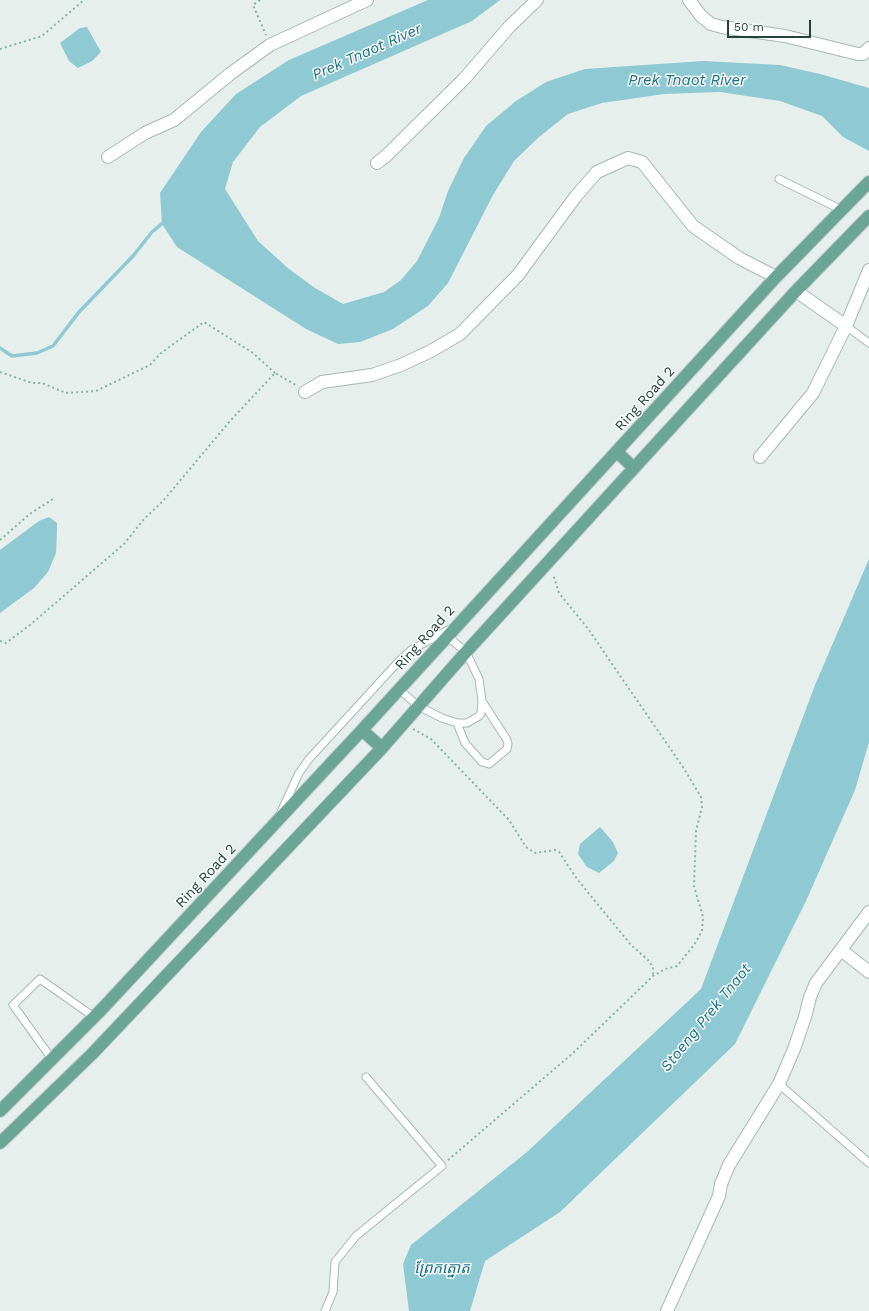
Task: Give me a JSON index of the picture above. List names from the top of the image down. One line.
{"streets":{"main road":["Ring Road 2"]},"water":["Prek Tnaot River","Stoeng Prek Tnaot","ព្រែកត្នោត"],"scale_bar":"50 m"}
